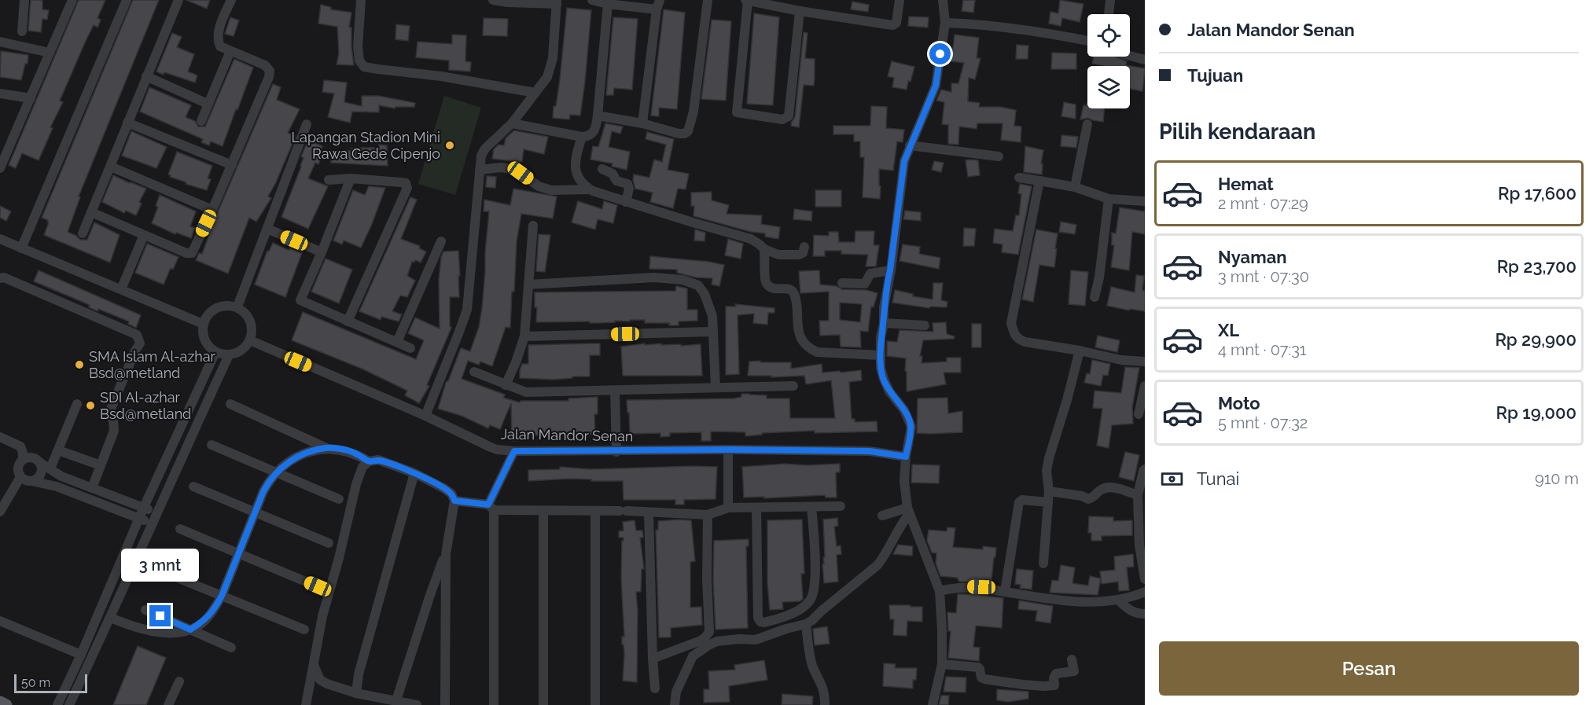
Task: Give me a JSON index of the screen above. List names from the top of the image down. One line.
{"streets":{"street":["Jalan Mandor Senan"]},"places":["Lapangan Stadion Mini Rawa Gede Cipenjo","SMA Islam Al-azhar Bsd@metland","SDI Al-azhar Bsd@metland"],"scale_bar":"50 m","page":{"banner":["Jalan Mandor Senan","Tujuan"],"heading":"Pilih kendaraan","list":[{"name":"Hemat","note":"2 mnt · 07:29","value":"Rp 17,600"},{"name":"Nyaman","note":"3 mnt · 07:30","value":"Rp 23,700"},{"name":"XL","note":"4 mnt · 07:31","value":"Rp 29,900"},{"name":"Moto","note":"5 mnt · 07:32","value":"Rp 19,000"}],"pay":["Tunai","910 m"],"bubble":"3 mnt","buttons":"Pesan","scale":"50 m"}}
